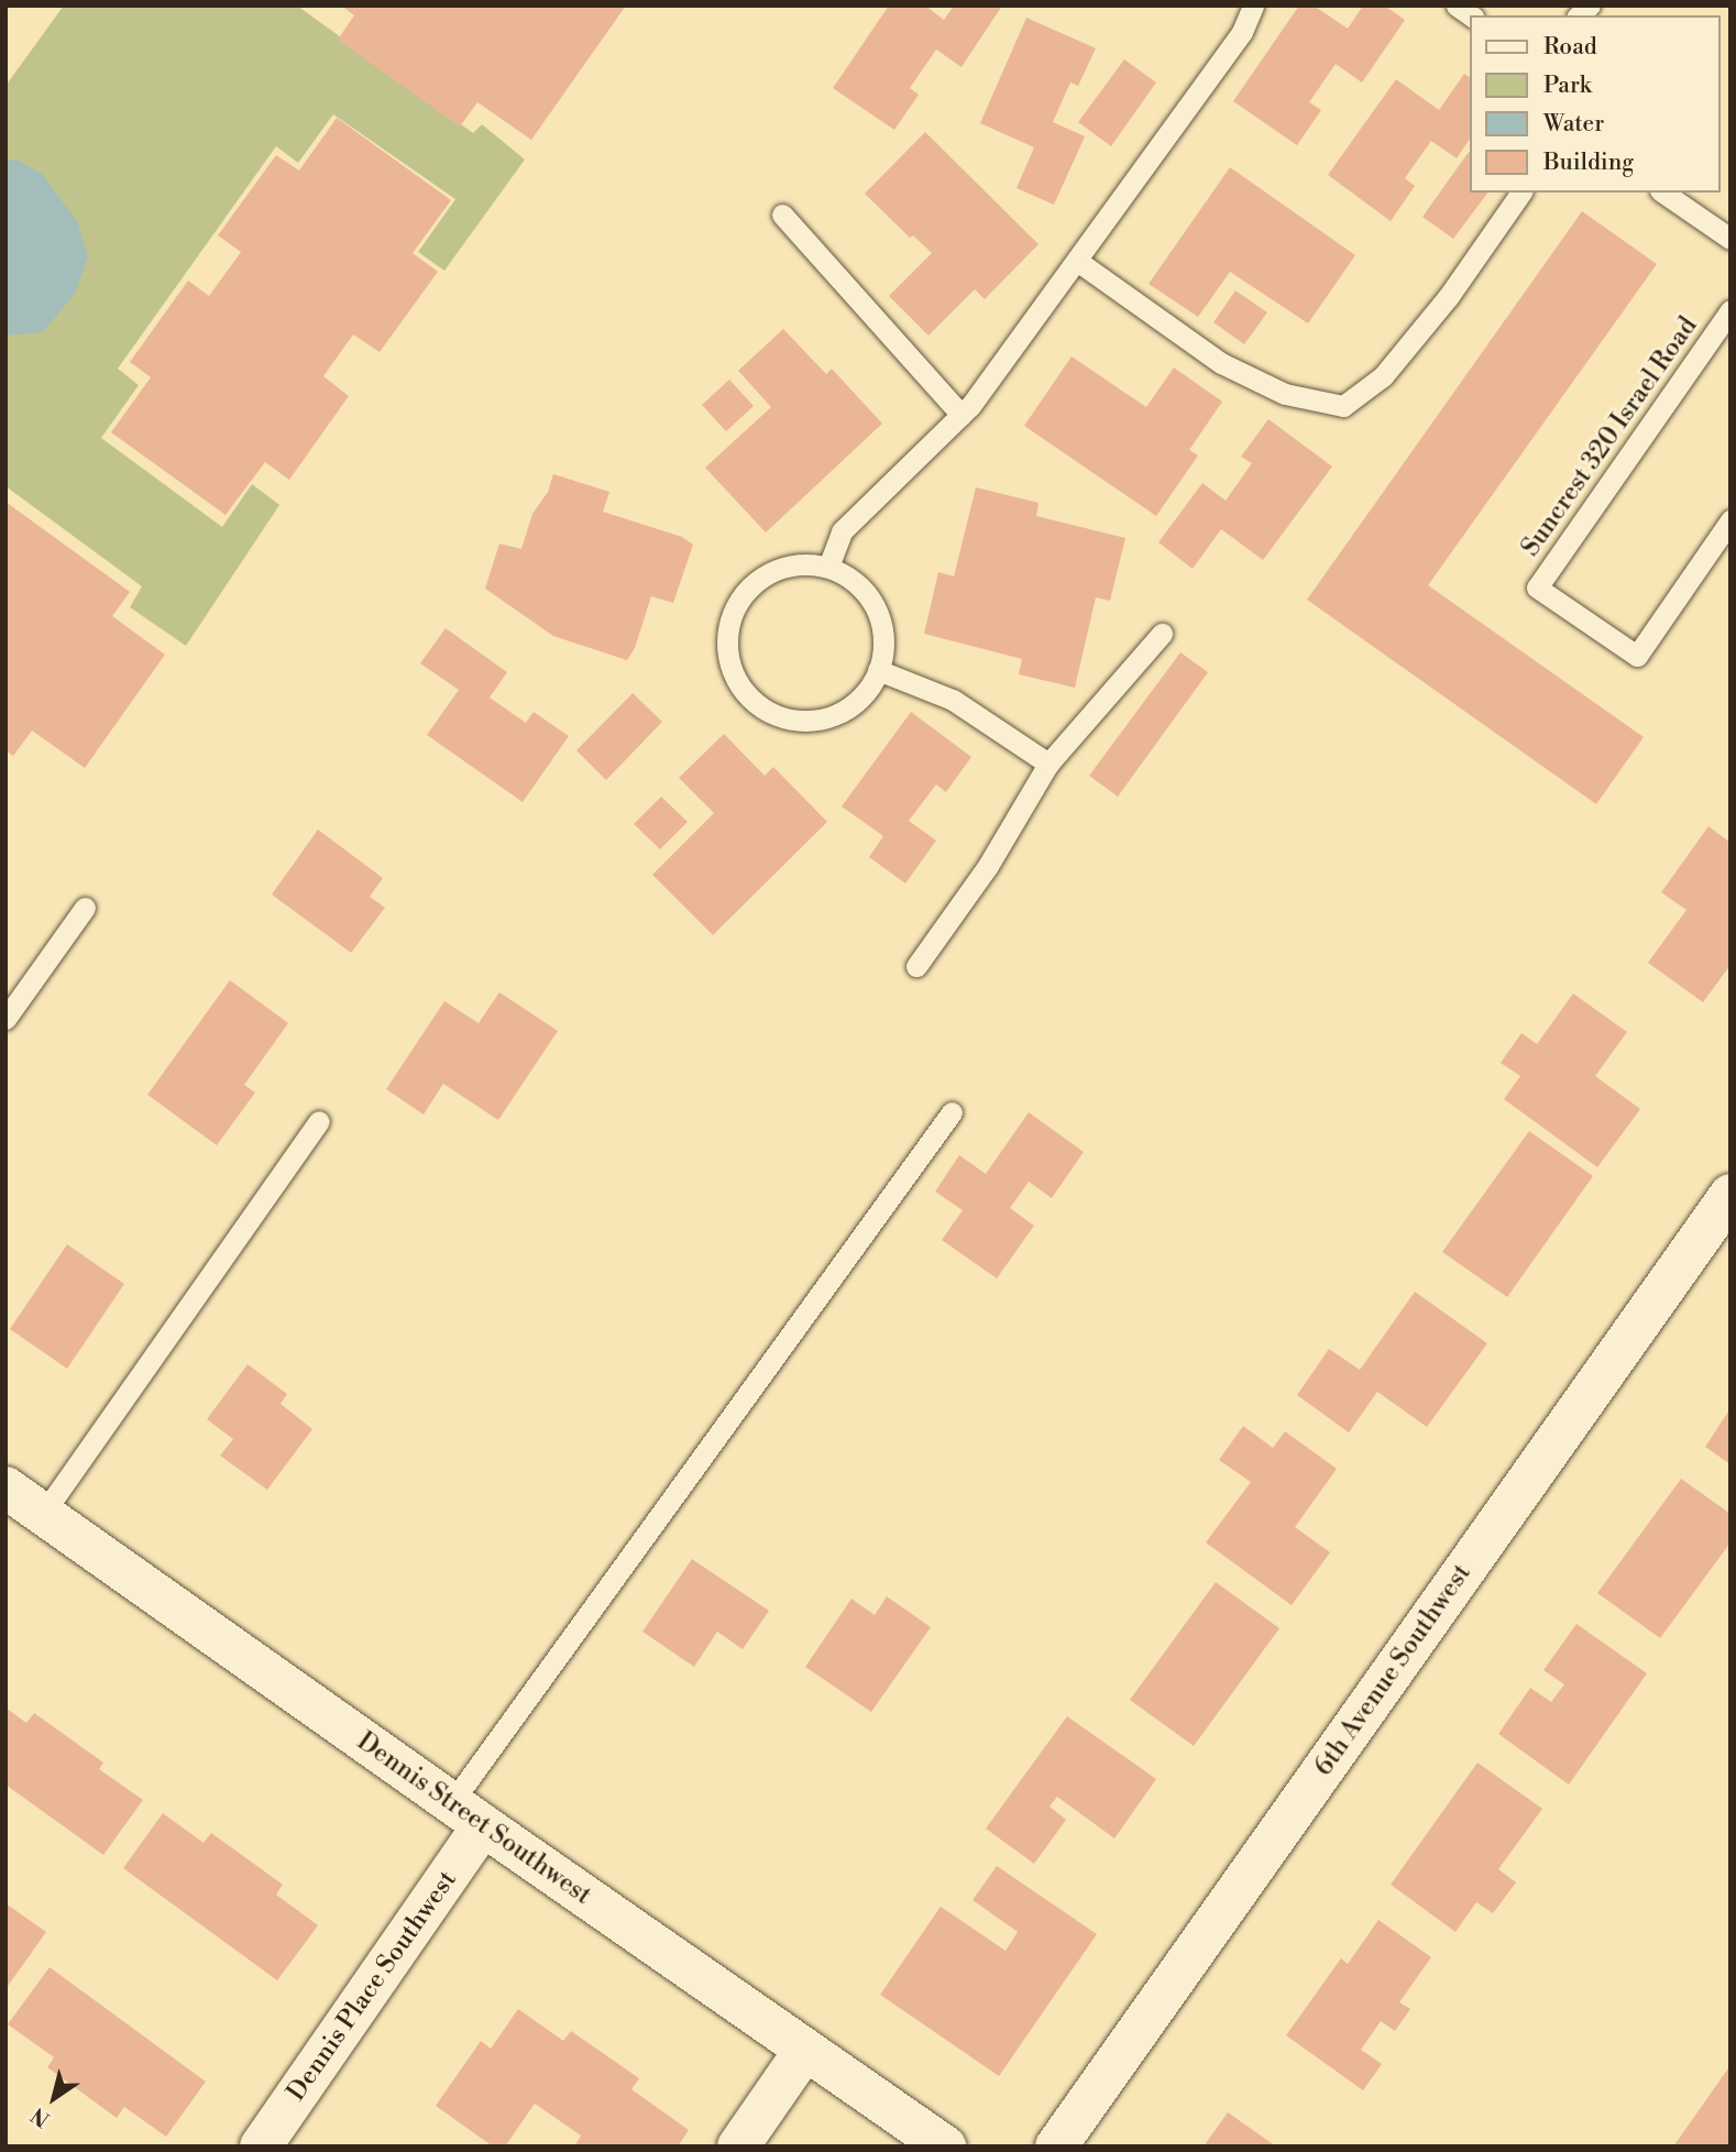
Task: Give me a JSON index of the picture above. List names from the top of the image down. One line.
{"streets":{"street":["6th Avenue Southwest","Dennis Street Southwest","Dennis Place Southwest"],"lane":["Suncrest 320 Israel Road"]},"crossings":[["Dennis Street Southwest","Dennis Place Southwest"]],"legend":["Road","Park","Water","Building"],"north":"bottom left"}
